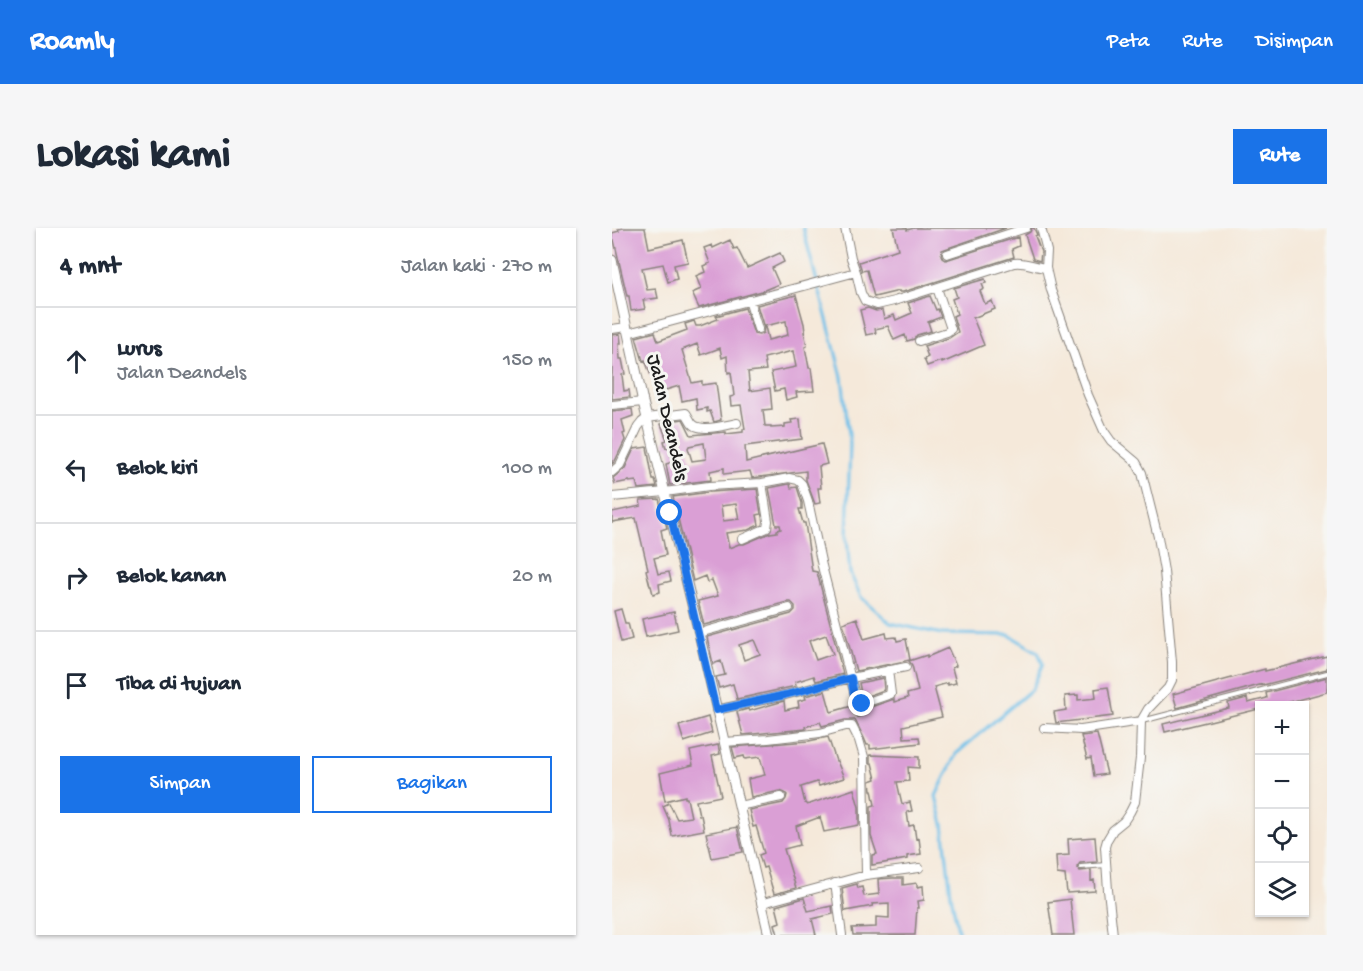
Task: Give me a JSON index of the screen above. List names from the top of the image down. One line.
{"streets":{"street":["Jalan Deandels"]},"page":{"header":"Roamly","nav":["Peta","Rute","Disimpan"],"buttons":["Rute",["Simpan","Bagikan"]],"title":"Lokasi kami","heading":["4 mnt","Jalan kaki · 270 m"],"list":[["Lurus","Jalan Deandels","150 m"],["Belok kiri","100 m"],["Belok kanan","20 m"],"Tiba di tujuan"],"map_buttons":["+","−"]}}
